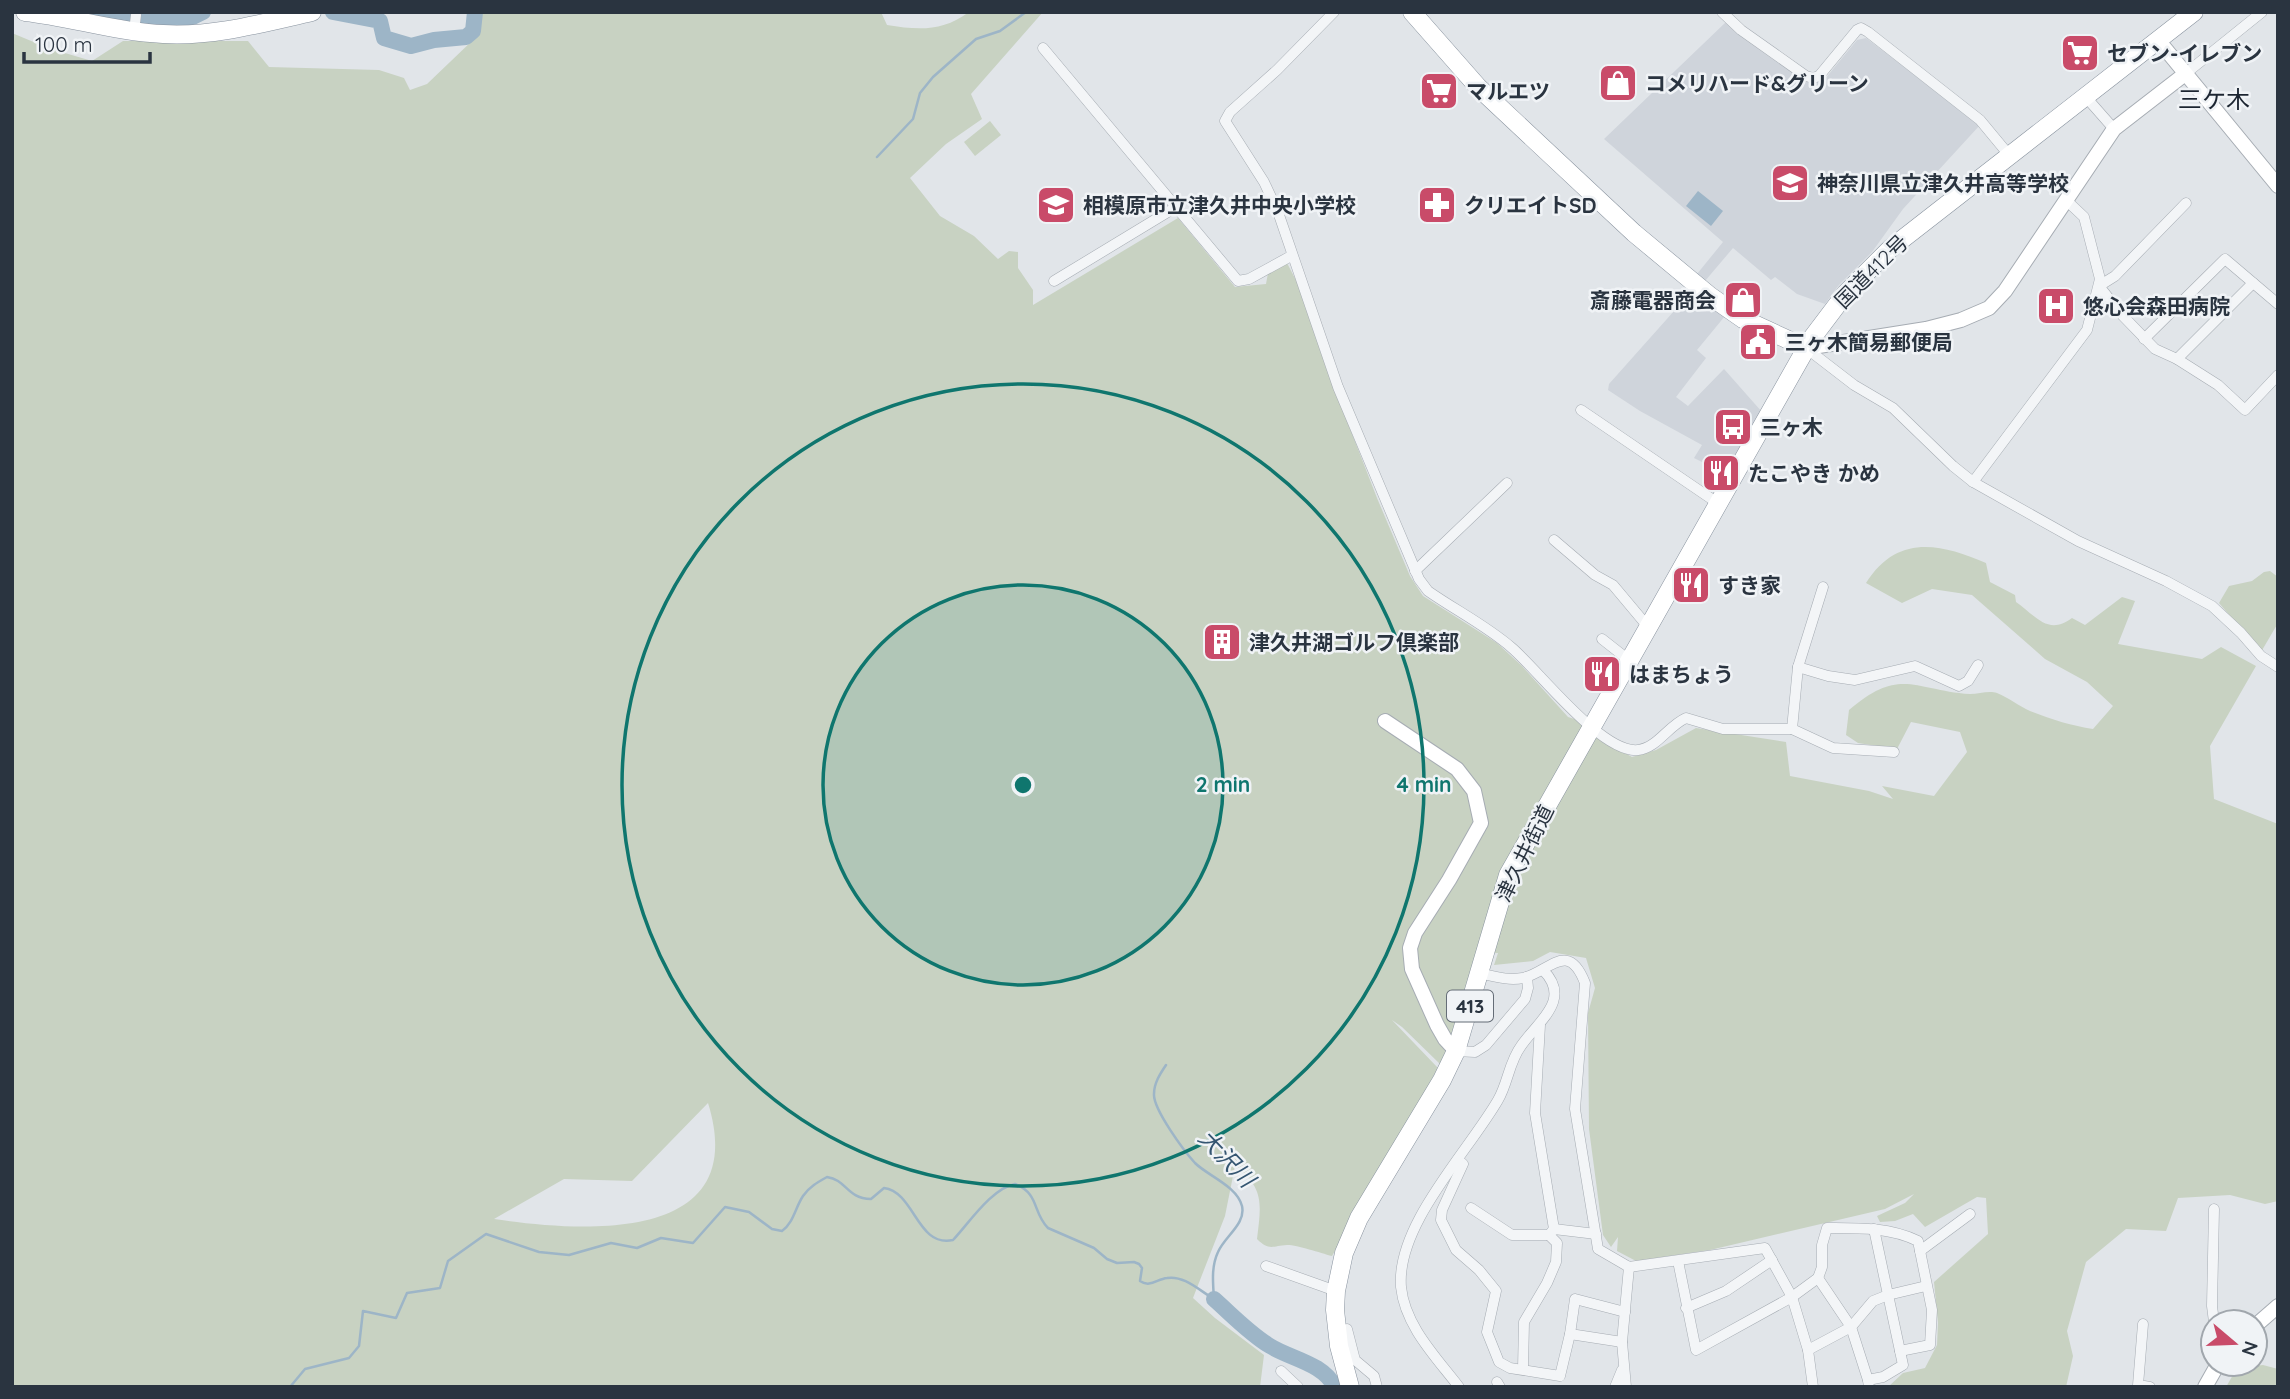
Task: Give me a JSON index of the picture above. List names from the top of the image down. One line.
{"streets":{"highway":["国道412号","津久井街道","413"]},"crossings":[["国道412号","津久井街道"]],"districts":["三ケ木"],"water":["大沢川"],"places":{"supermarket":["セブン-イレブン","マルエツ"],"shop":["コメリハード&グリーン","斎藤電器商会"],"school or university":["神奈川県立津久井高等学校","相模原市立津久井中央小学校"],"pharmacy":["クリエイトSD"],"hospital":["悠心会森田病院"],"public building":["三ヶ木簡易郵便局"],"bus stop":["三ヶ木"],"restaurant":["たこやき かめ","すき家","はまちょう"],"building":["津久井湖ゴルフ倶楽部"]},"scale_bar":"100 m","north":"right","rings":["2 min","4 min"]}
